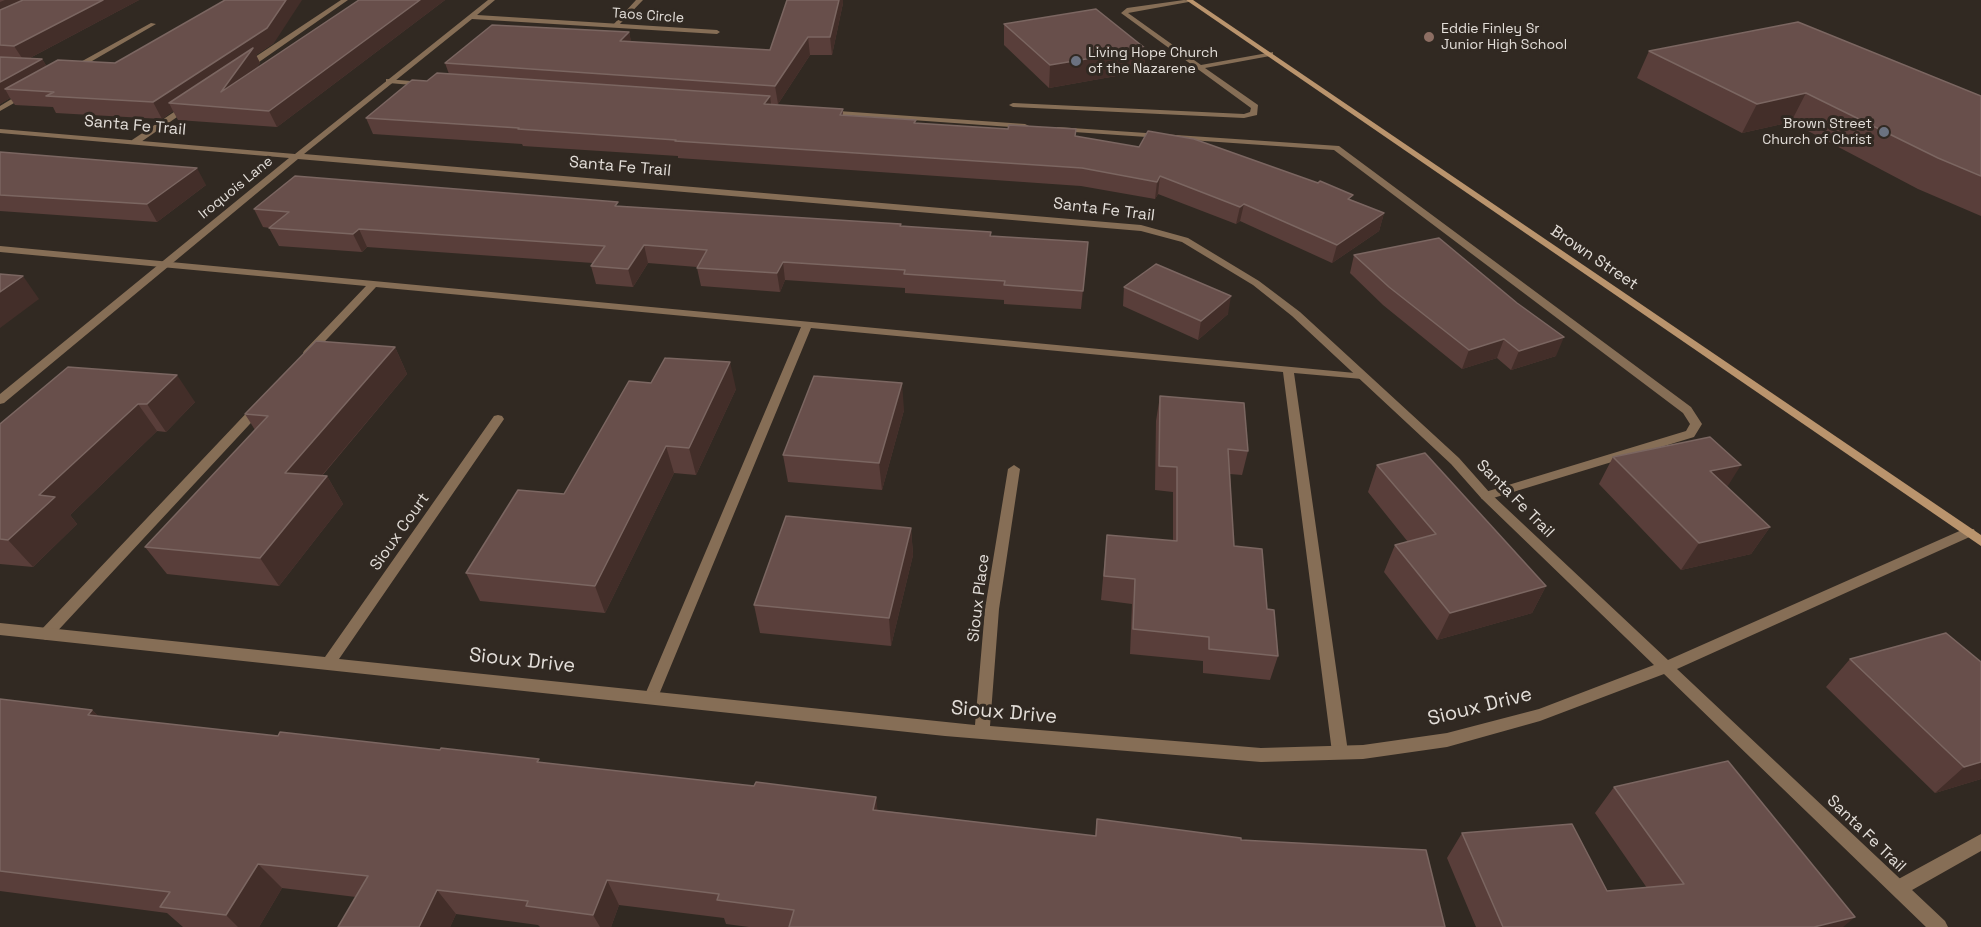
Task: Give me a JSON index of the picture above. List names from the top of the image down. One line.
{"streets":{"main road":["Brown Street"],"street":["Taos Circle","Santa Fe Trail","Iroquois Lane","Sioux Court","Sioux Place","Sioux Drive"]},"crossings":[["Taos Circle","Iroquois Lane"],["Santa Fe Trail","Iroquois Lane"],["Santa Fe Trail","Sioux Drive"],["Brown Street","Sioux Drive"],["Sioux Court","Sioux Drive"],["Sioux Place","Sioux Drive"]],"places":["Eddie Finley Sr Junior High School","Living Hope Church of the Nazarene","Brown Street Church of Christ"]}
